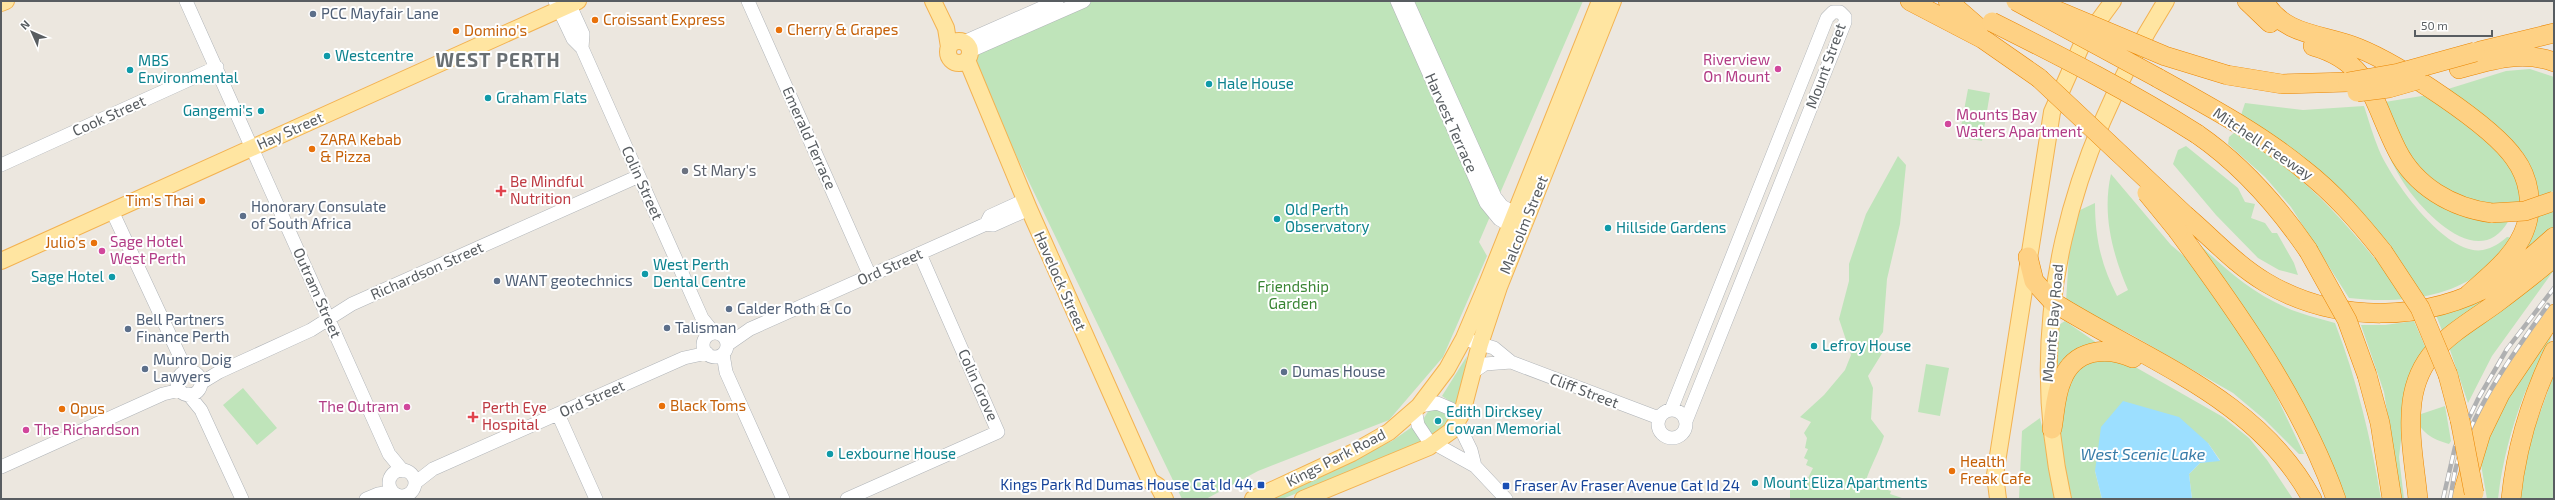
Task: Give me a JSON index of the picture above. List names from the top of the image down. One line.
{"streets":{"highway":["Mitchell Freeway"],"main road":["Hay Street","Malcolm Street","Havelock Street","Mounts Bay Road","Kings Park Road"],"street":["Mount Street","Cook Street","Harvest Terrace","Emerald Terrace","Colin Street","Ord Street","Richardson Street","Outram Street","Colin Grove","Cliff Street"]},"crossings":[["Mount Street","Cliff Street"],["Cook Street","Outram Street"],["Harvest Terrace","Malcolm Street"],["Hay Street","Colin Street"],["Hay Street","Outram Street"],["Emerald Terrace","Ord Street"],["Colin Street","Ord Street"],["Colin Street","Richardson Street"],["Malcolm Street","Cliff Street"],["Malcolm Street","Kings Park Road"],["Ord Street","Havelock Street"],["Ord Street","Outram Street"],["Ord Street","Colin Grove"],["Richardson Street","Outram Street"]],"districts":["WEST PERTH"],"water":["West Scenic Lake"],"parks":["Friendship Garden"],"places":{"other":["PCC Mayfair Lane","Croissant Express","Cherry & Grapes","Domino's","Westcentre","Riverview On Mount","MBS Environmental","Hale House","Graham Flats","Gangemi's","Mounts Bay Waters Apartment","ZARA Kebab & Pizza","St Mary's","Tim's Thai","Honorary Consulate of South Africa","Old Perth Observatory","Hillside Gardens","Julio's","Sage Hotel West Perth","West Perth Dental Centre","Sage Hotel","WANT geotechnics","Calder Roth & Co","Talisman","Bell Partners Finance Perth","Lefroy House","Munro Doig Lawyers","Dumas House","Black Toms","The Outram","Opus","Edith Dircksey Cowan Memorial","The Richardson","Lexbourne House","Health Freak Cafe","Mount Eliza Apartments"],"health":["Be Mindful Nutrition","Perth Eye Hospital"],"transit":["Kings Park Rd Dumas House Cat Id 44","Fraser Av Fraser Avenue Cat Id 24"]},"scale_bar":"50 m","north":"top left"}
